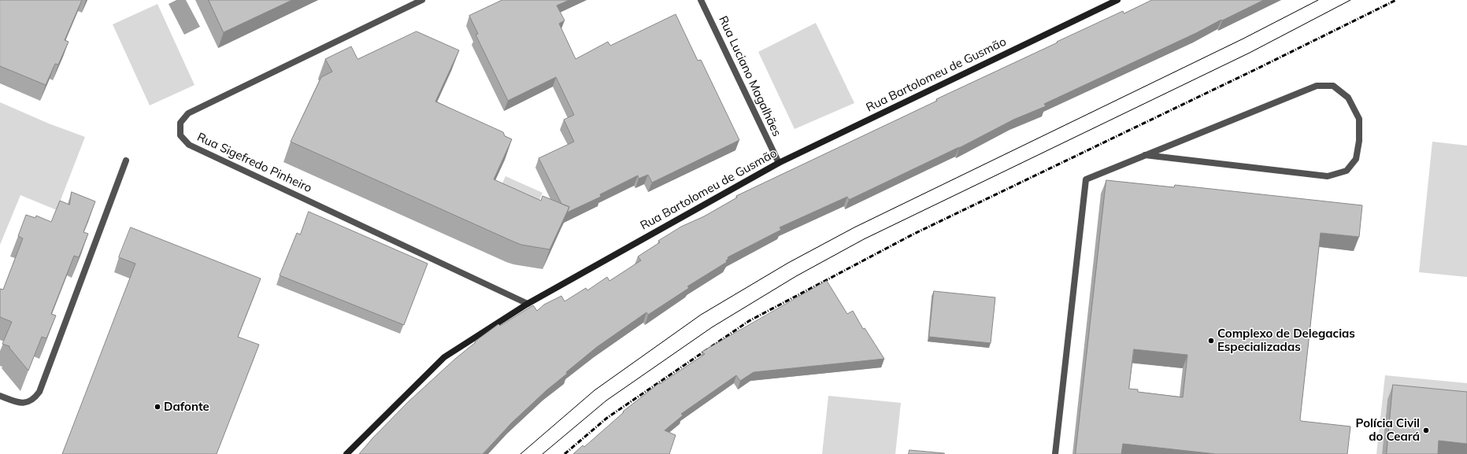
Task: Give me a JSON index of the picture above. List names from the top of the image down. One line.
{"streets":{"street":["Rua Bartolomeu de Gusmão","Rua Luciano Magalhães","Rua Sigefredo Pinheiro"]},"crossings":[["Rua Bartolomeu de Gusmão","Rua Luciano Magalhães"],["Rua Bartolomeu de Gusmão","Rua Sigefredo Pinheiro"]],"places":["Complexo de Delegacias Especializadas","Dafonte","Polícia Civil do Ceará"]}
